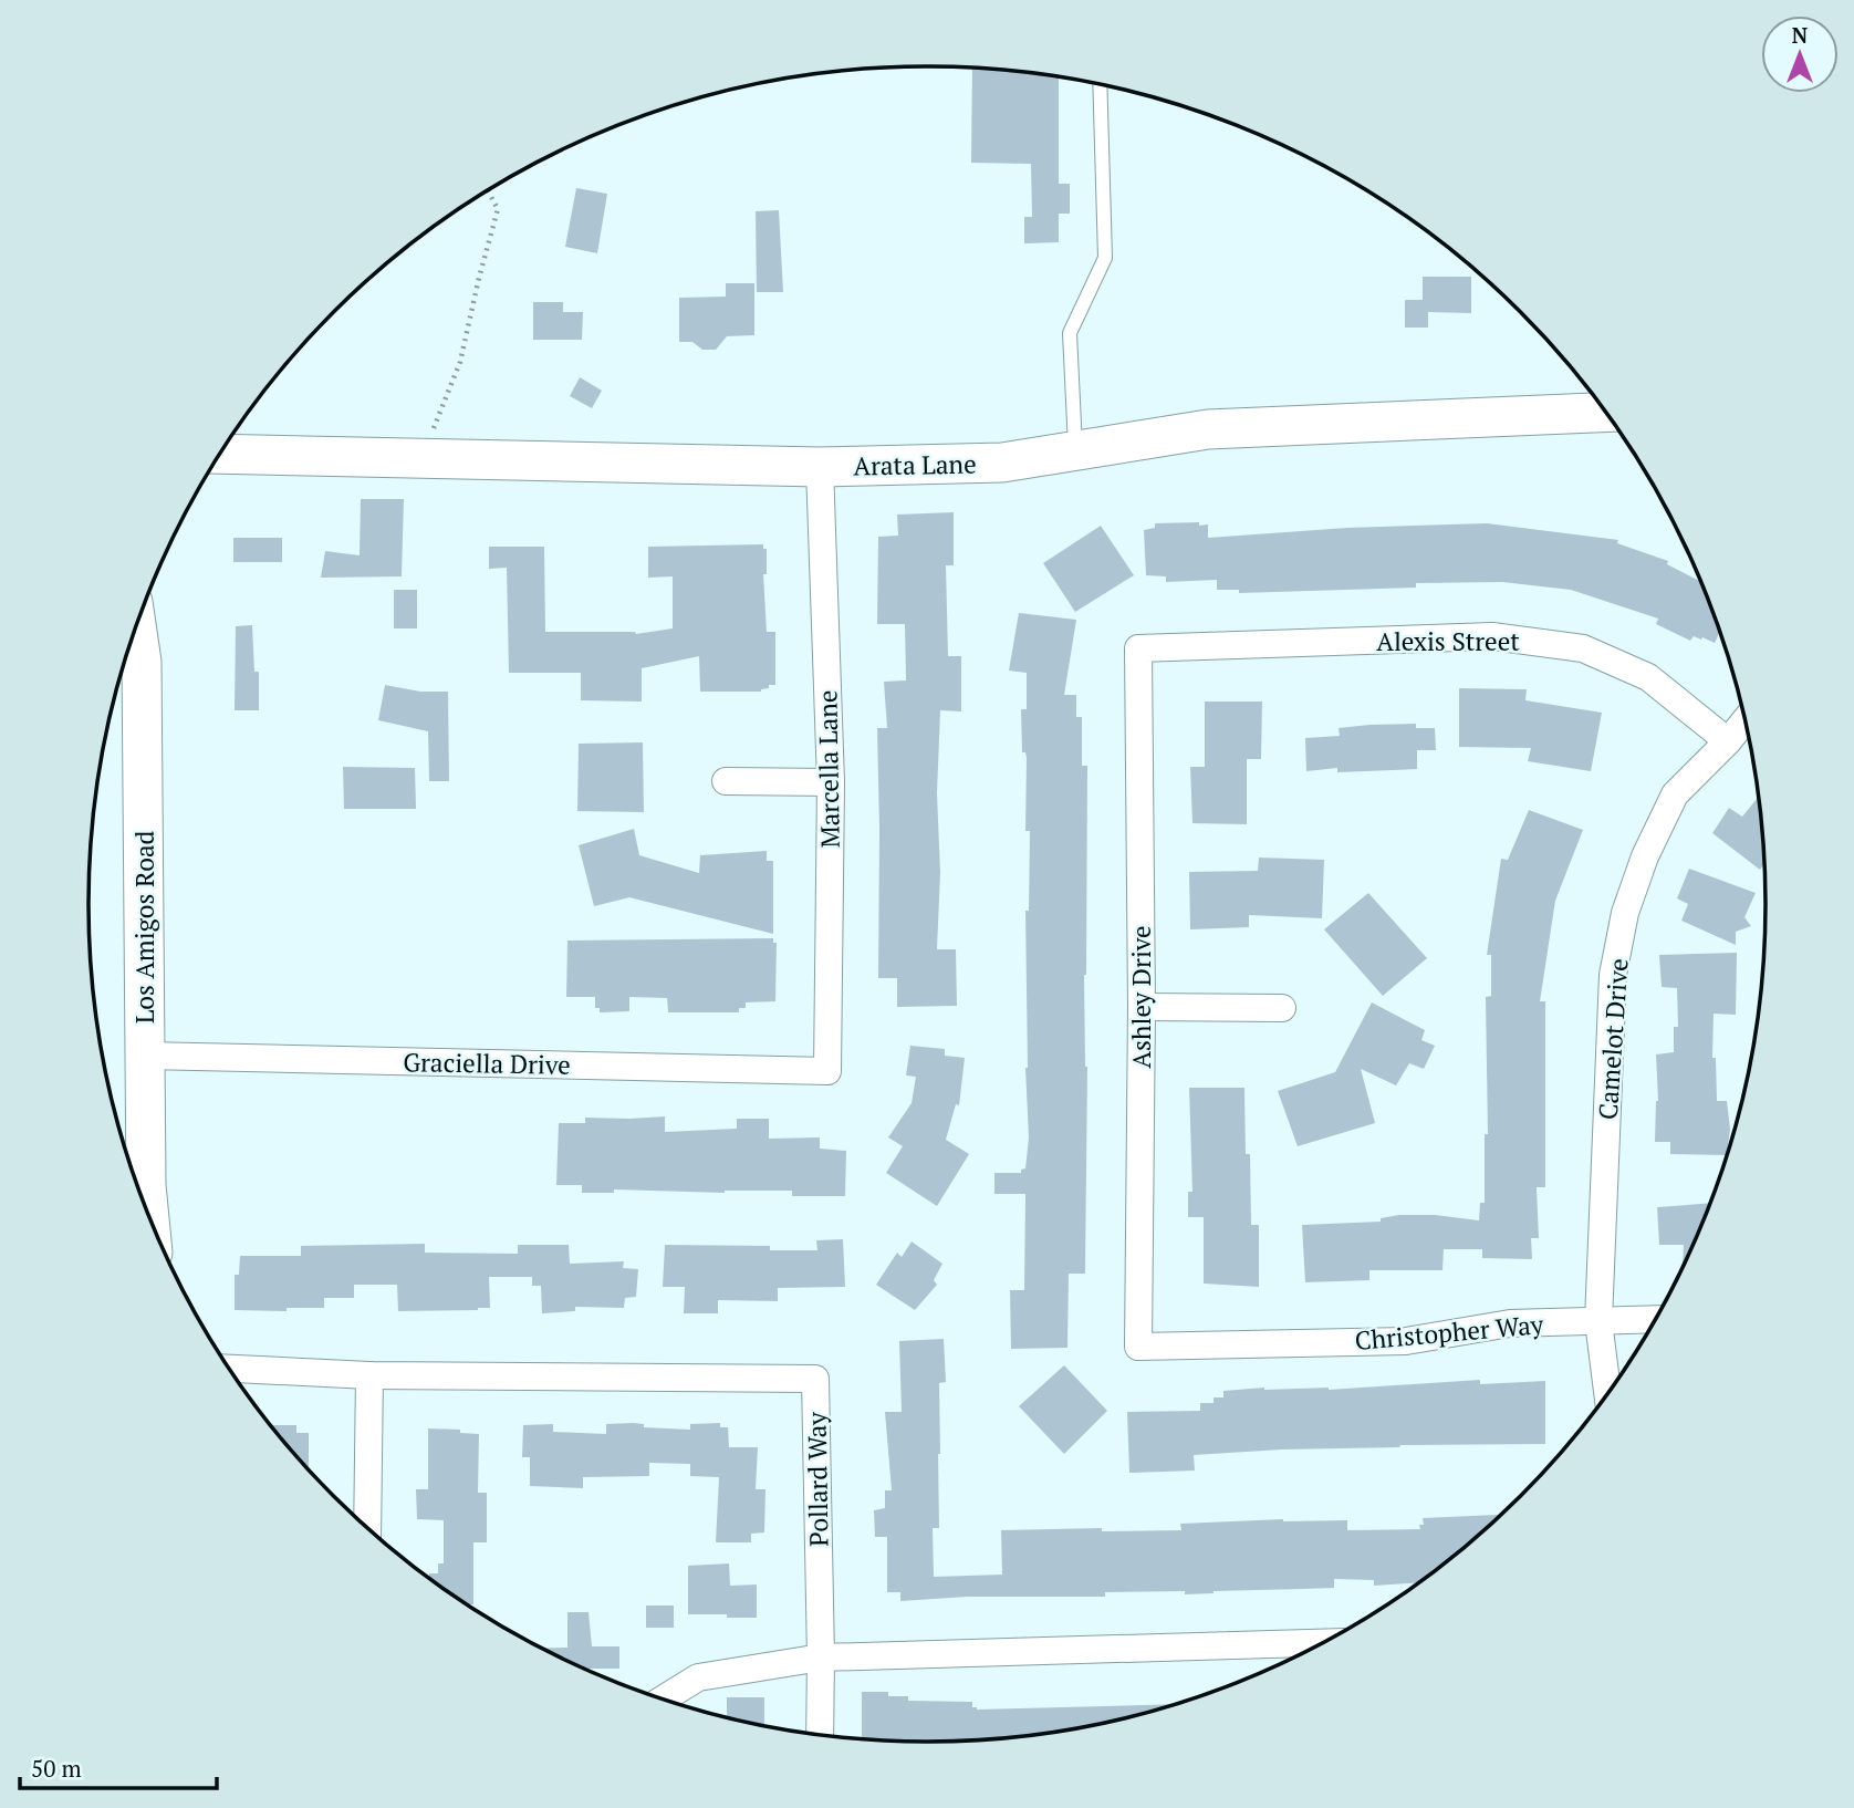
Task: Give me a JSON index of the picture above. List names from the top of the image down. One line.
{"streets":{"street":["Arata Lane","Alexis Street","Marcella Lane","Los Amigos Road","Ashley Drive","Camelot Drive","Graciella Drive","Christopher Way","Pollard Way"]},"crossings":[["Arata Lane","Marcella Lane"],["Alexis Street","Ashley Drive"],["Alexis Street","Camelot Drive"],["Marcella Lane","Graciella Drive"],["Los Amigos Road","Graciella Drive"],["Ashley Drive","Christopher Way"],["Camelot Drive","Christopher Way"]],"scale_bar":"50 m","north":"top"}
